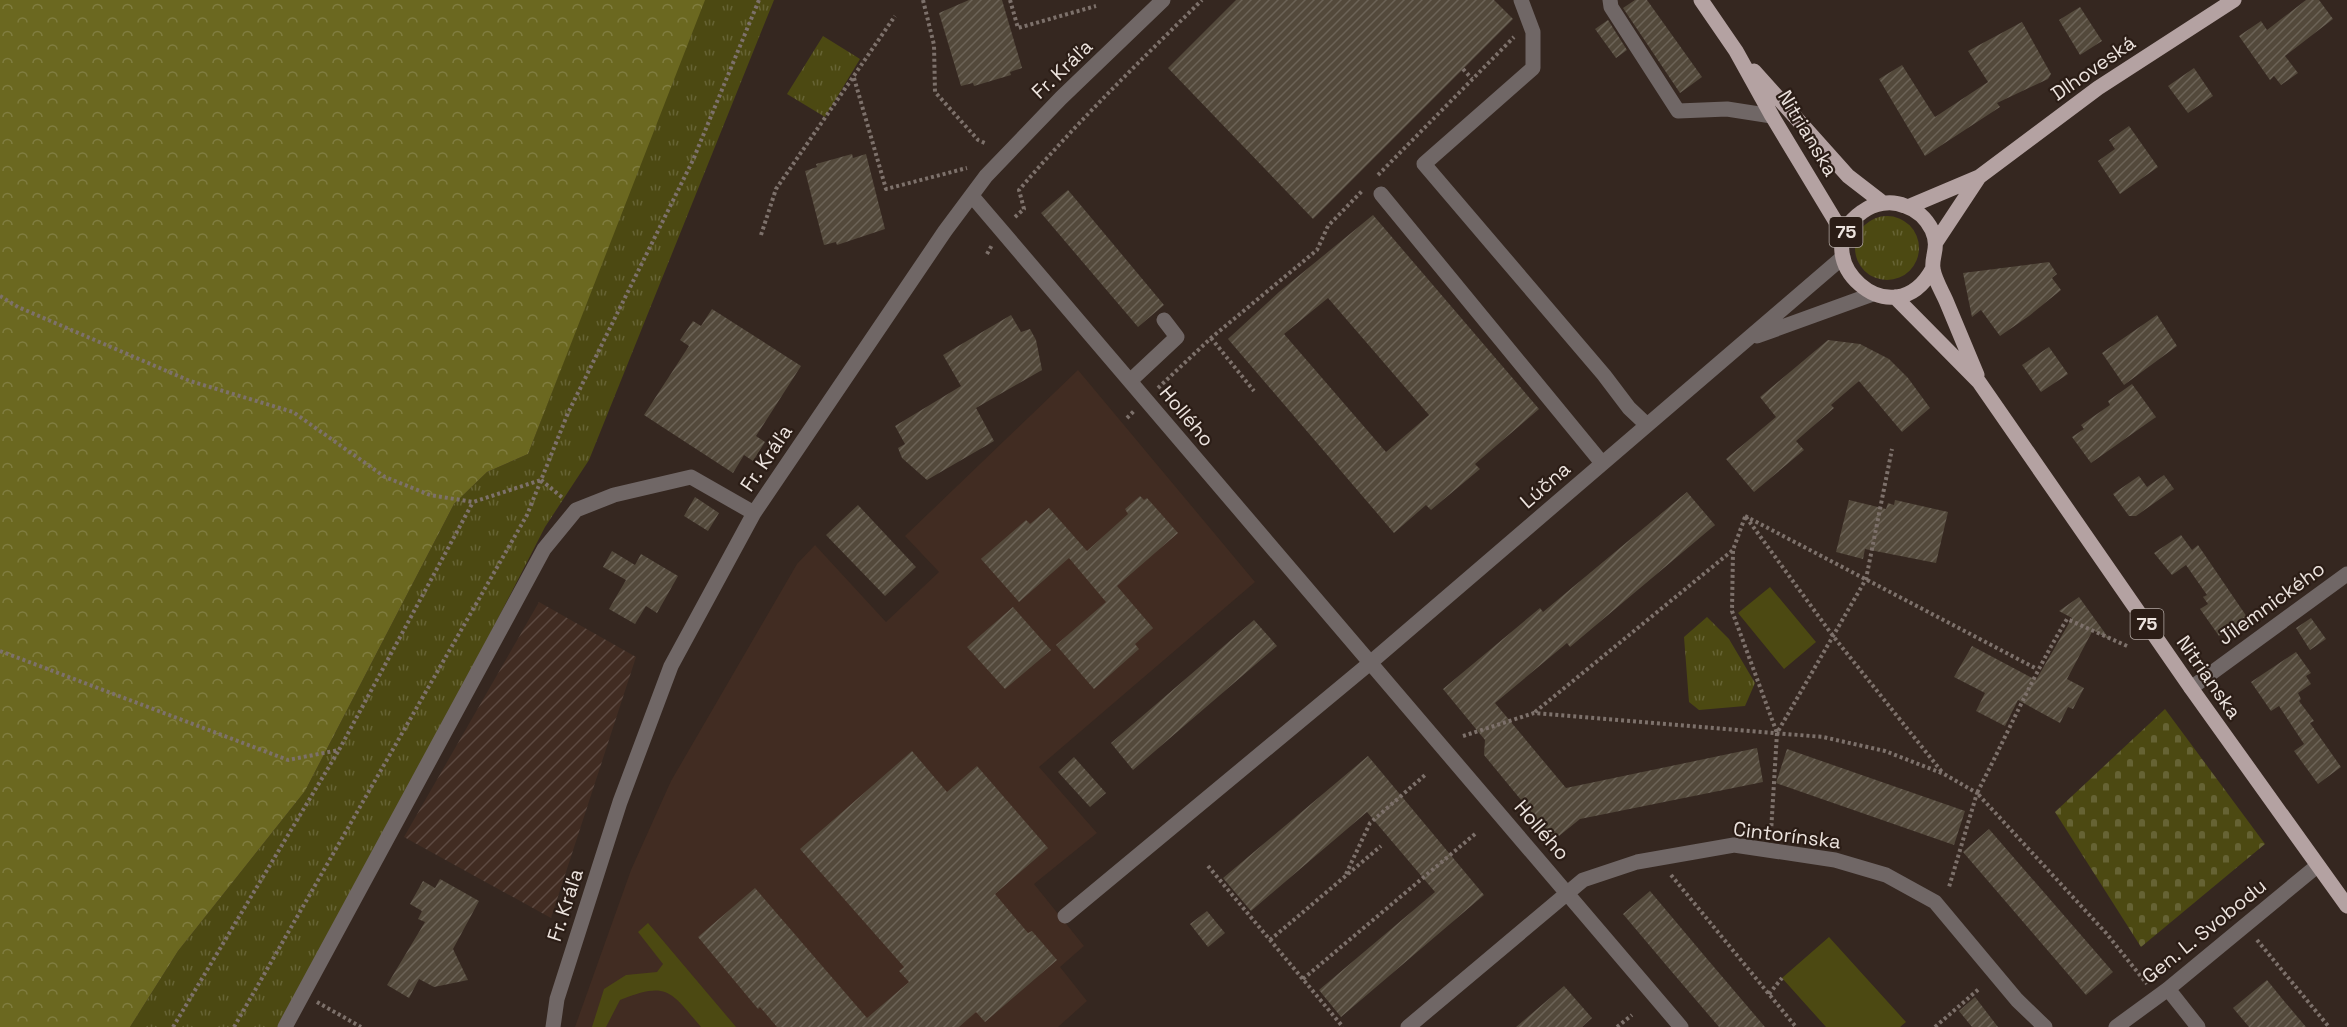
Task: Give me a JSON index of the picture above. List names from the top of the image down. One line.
{"streets":{"main road":["Dlhoveská","Nitrianska","75"],"street":["Fr. Kráľa","Hollého","Lúčna","Jilemnického","Cintorínska","Gen. L. Svobodu"]},"crossings":[["Dlhoveská","Nitrianska"],["Dlhoveská","75"],["Dlhoveská","Lúčna"],["Fr. Kráľa","Hollého"],["Nitrianska","75"],["Nitrianska","Lúčna"],["Nitrianska","Jilemnického"],["Nitrianska","Gen. L. Svobodu"],["75","Lúčna"],["Hollého","Lúčna"],["Hollého","Cintorínska"]]}
